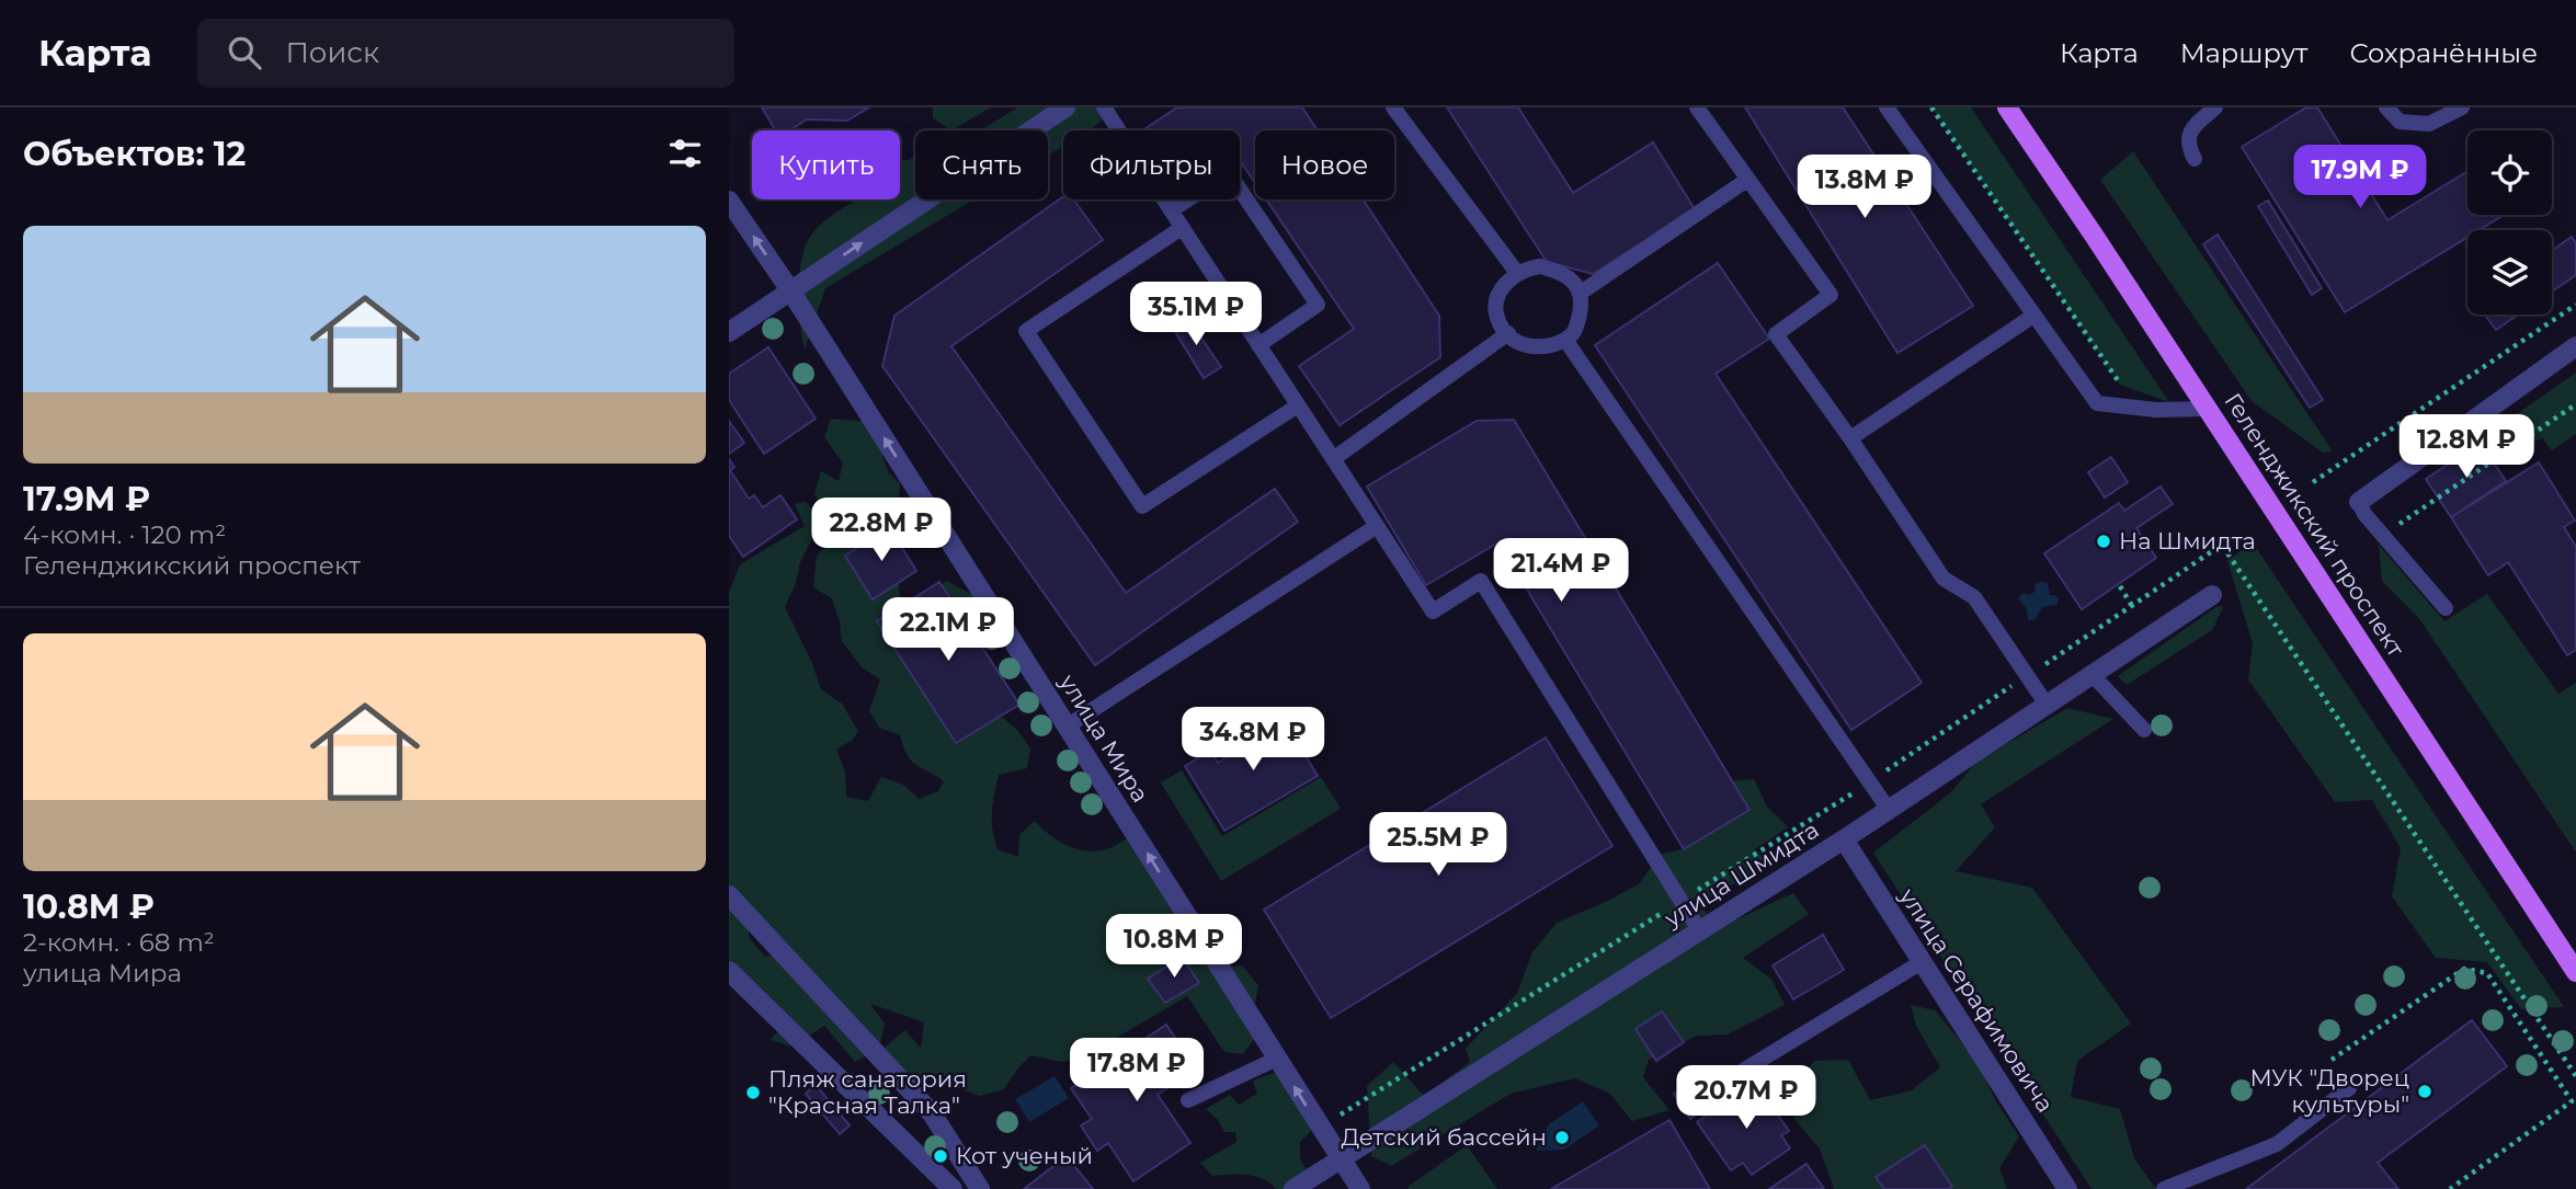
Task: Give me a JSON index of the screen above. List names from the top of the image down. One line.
{"streets":{"main road":["Геленджикский проспект"],"street":["улица Мира","улица Шмидта","улица Серафимовича"]},"crossings":[["улица Мира","улица Шмидта"],["улица Шмидта","улица Серафимовича"]],"one_way":["улица Мира"],"places":["На Шмидта","МУК \"Дворец культуры\"","Пляж санатория \"Красная Талка\"","Детский бассейн","Кот ученый"],"page":{"header":"Карта","search":"Поиск","nav":["Карта","Маршрут","Сохранённые"],"heading":"Объектов: 12","chip":["Купить","Снять","Фильтры","Новое"],"price":["17.9M ₽","13.8M ₽","35.1M ₽","12.8M ₽","22.8M ₽","21.4M ₽","22.1M ₽","34.8M ₽","25.5M ₽","10.8M ₽","17.8M ₽","20.7M ₽"],"list":[{"name":"17.9M ₽","note":"4-комн. · 120 m² · Геленджикский проспект"},{"name":"10.8M ₽","note":"2-комн. · 68 m² · улица Мира"}]}}
